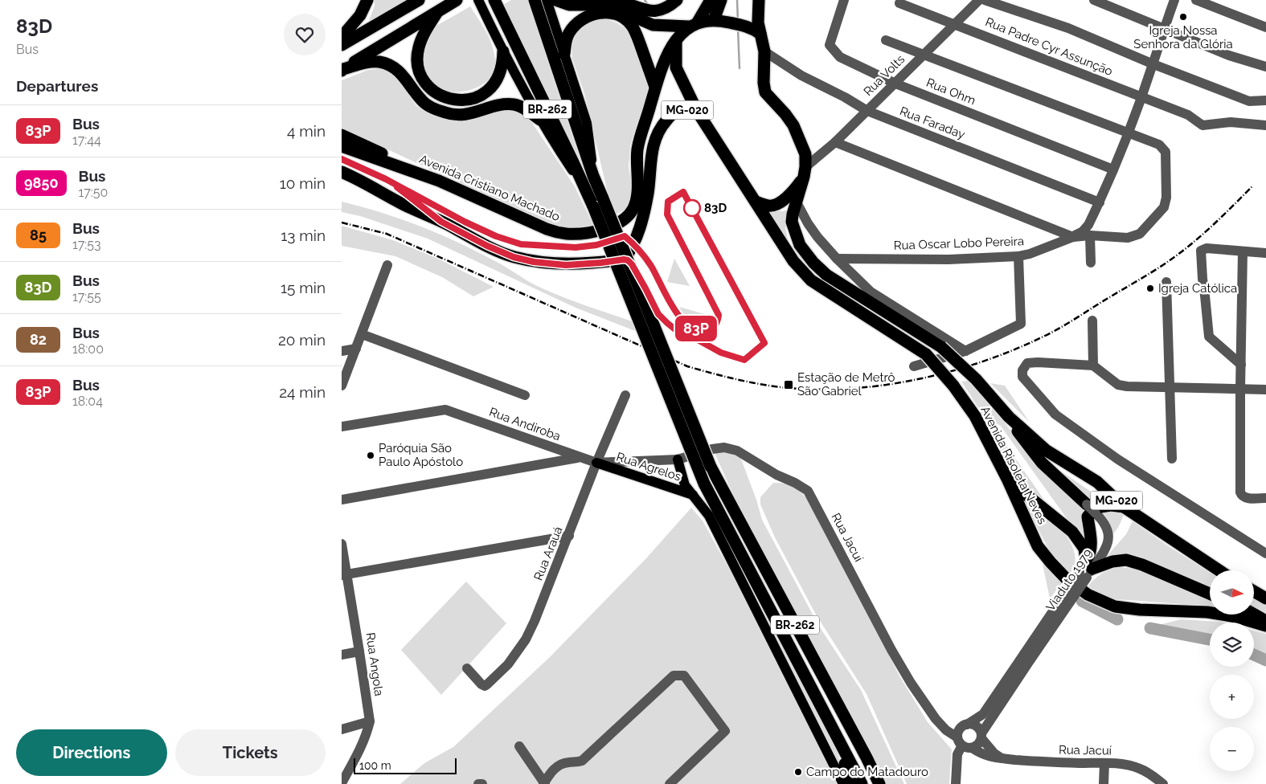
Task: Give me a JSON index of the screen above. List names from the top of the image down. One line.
{"streets":{"highway":["BR-262","MG-020","Avenida Cristiano Machado","Avenida Risoleta Neves"],"main road":["Rua Agrelos"],"street":["Rua Padre Cyr Assunção","Rua Volts","Rua Ohm","Rua Faraday","Rua Oscar Lobo Pereira","Rua Andiroba","Rua Jacuí","Rua Arauá","Viaduto 1979","Rua Angola"]},"crossings":[["Rua Padre Cyr Assunção","Rua Volts"],["Rua Volts","Rua Ohm"],["Rua Volts","Rua Faraday"],["MG-020","Avenida Risoleta Neves"],["Rua Andiroba","Rua Agrelos"],["Rua Andiroba","Rua Jacuí"],["Rua Andiroba","Rua Arauá"],["Rua Agrelos","Rua Jacuí"],["Rua Agrelos","Rua Arauá"],["Rua Jacuí","Rua Arauá"]],"places":{"other":["Igreja Nossa Senhora da Glória","83D","Igreja Católica","Paróquia São Paulo Apóstolo","Campo do Matadouro"],"transit":["Estação de Metrô São Gabriel"]},"lines":["bus line 83P"],"scale_bar":"100 m","north":"right","page":{"heading":[["83D","Bus"],"Departures"],"on_map":"83P","list":[{"mark":"83P","name":"Bus","note":"17:44","value":"4 min"},{"mark":"9850","name":"Bus","note":"17:50","value":"10 min"},{"mark":"85","name":"Bus","note":"17:53","value":"13 min"},{"mark":"83D","name":"Bus","note":"17:55","value":"15 min"},{"mark":"82","name":"Bus","note":"18:00","value":"20 min"},{"mark":"83P","name":"Bus","note":"18:04","value":"24 min"}],"map_buttons":["+","−"],"buttons":["Directions","Tickets"],"scale":"100 m"}}
